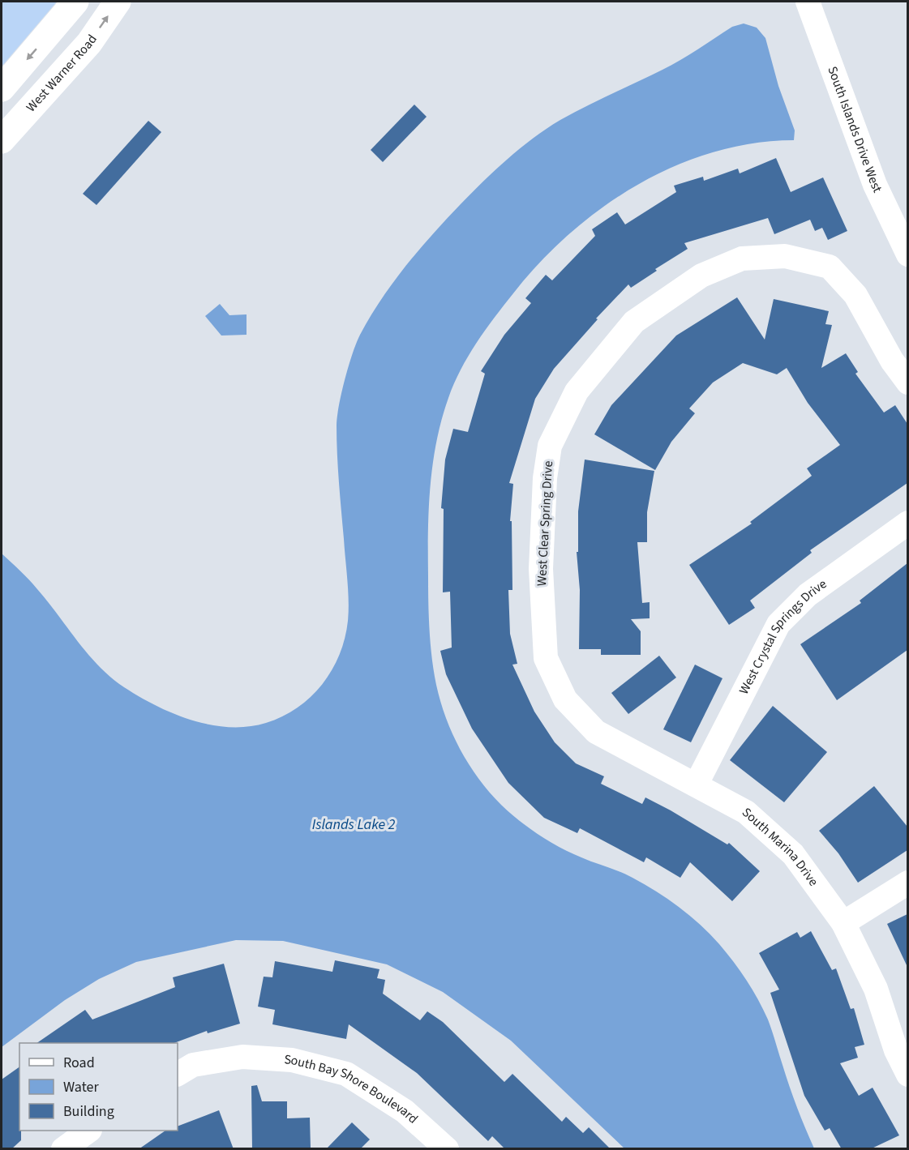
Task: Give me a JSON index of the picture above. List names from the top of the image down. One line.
{"streets":{"main road":["West Warner Road"],"street":["South Islands Drive West","West Clear Spring Drive","West Crystal Springs Drive","South Marina Drive","South Bay Shore Boulevard"]},"crossings":[["West Clear Spring Drive","South Marina Drive"],["West Crystal Springs Drive","South Marina Drive"]],"water":["Islands Lake 2"],"legend":["Road","Water","Building"]}
